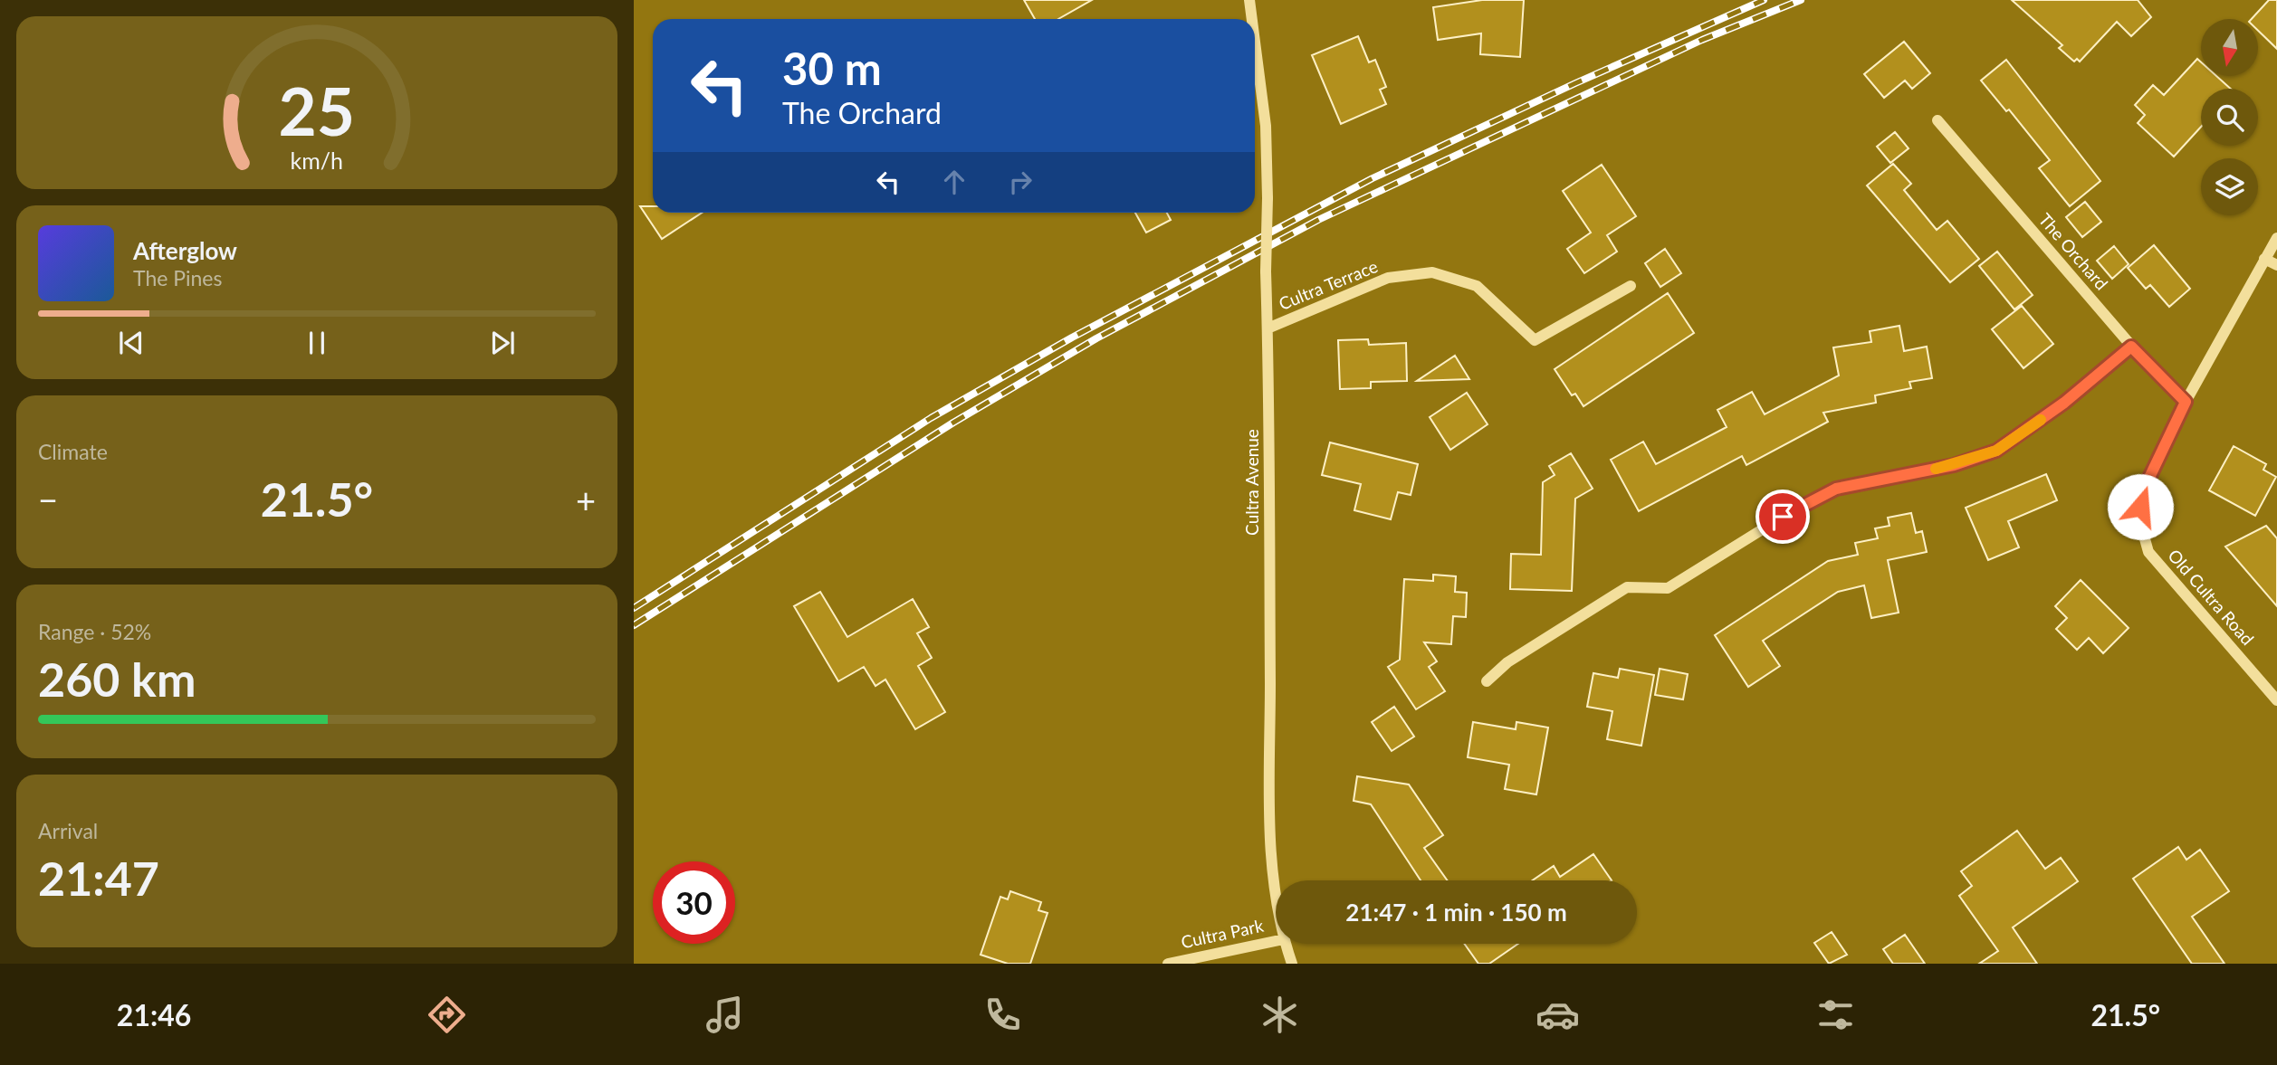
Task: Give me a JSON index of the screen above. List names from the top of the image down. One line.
{"streets":{"street":["The Orchard","Cultra Terrace","Cultra Avenue","Old Cultra Road","Cultra Park"]},"crossings":[["The Orchard","Old Cultra Road"],["Cultra Terrace","Cultra Avenue"]],"north":"bottom","page":{"turn":["30 m","The Orchard"],"song":["Afterglow","The Pines"],"tile":["Climate",["Range · 52%","260 km"],["Arrival","21:47"]],"heat":["−","21.5°","+"],"limit":"30","trip":"21:47 · 1 min · 150 m","tabs":["21:46","21.5°"],"gauge":["25","km/h"]}}
